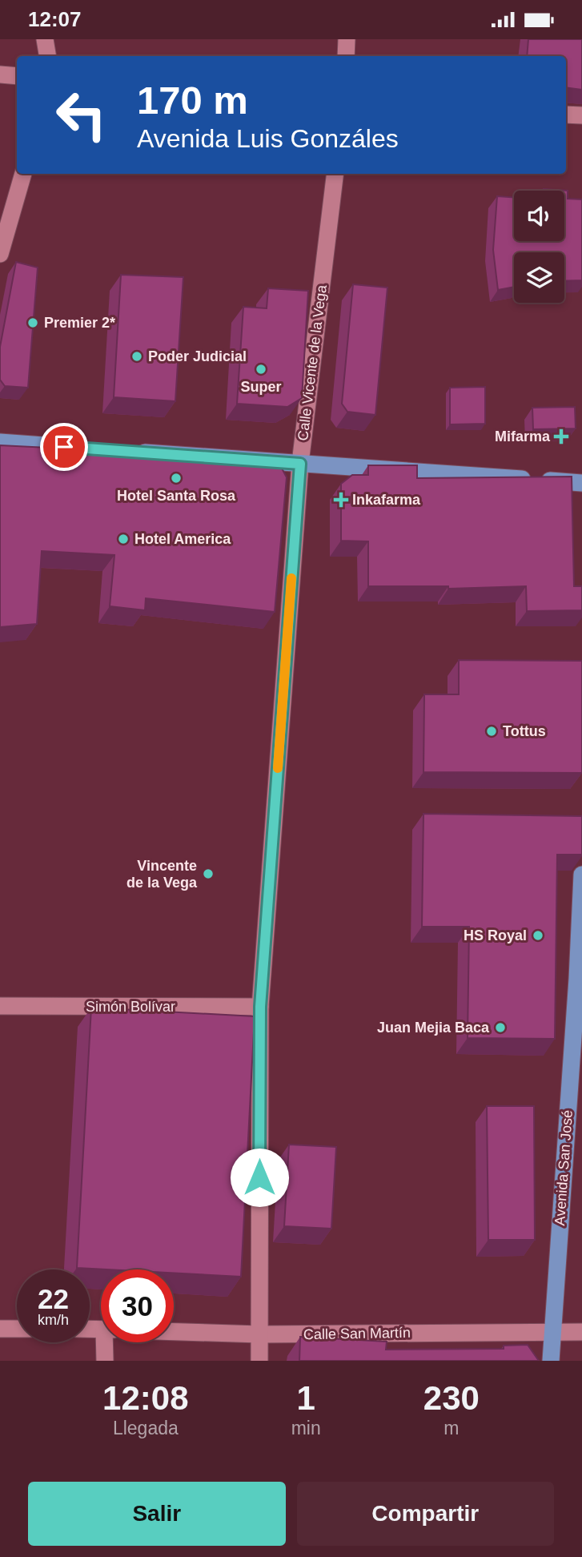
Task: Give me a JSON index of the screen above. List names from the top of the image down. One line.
{"streets":{"main road":["Avenida San José"],"street":["Calle Vicente de la Vega","Simón Bolívar","Calle San Martín"]},"crossings":[["Calle Vicente de la Vega","Simón Bolívar"],["Calle Vicente de la Vega","Calle San Martín"],["Avenida San José","Calle San Martín"]],"places":{"other":["Premier 2*","Poder Judicial","Super","Hotel Santa Rosa","Hotel America","Tottus","Vincente de la Vega","HS Royal","Juan Mejia Baca"],"health":["Mifarma","Inkafarma"]},"page":{"status":"12:07","turn":["170 m","Avenida Luis Gonzáles"],"speed":"22 km/h","limit":"30","eta":["12:08","Llegada","1","min","230","m"],"buttons":["Salir","Compartir"]}}
